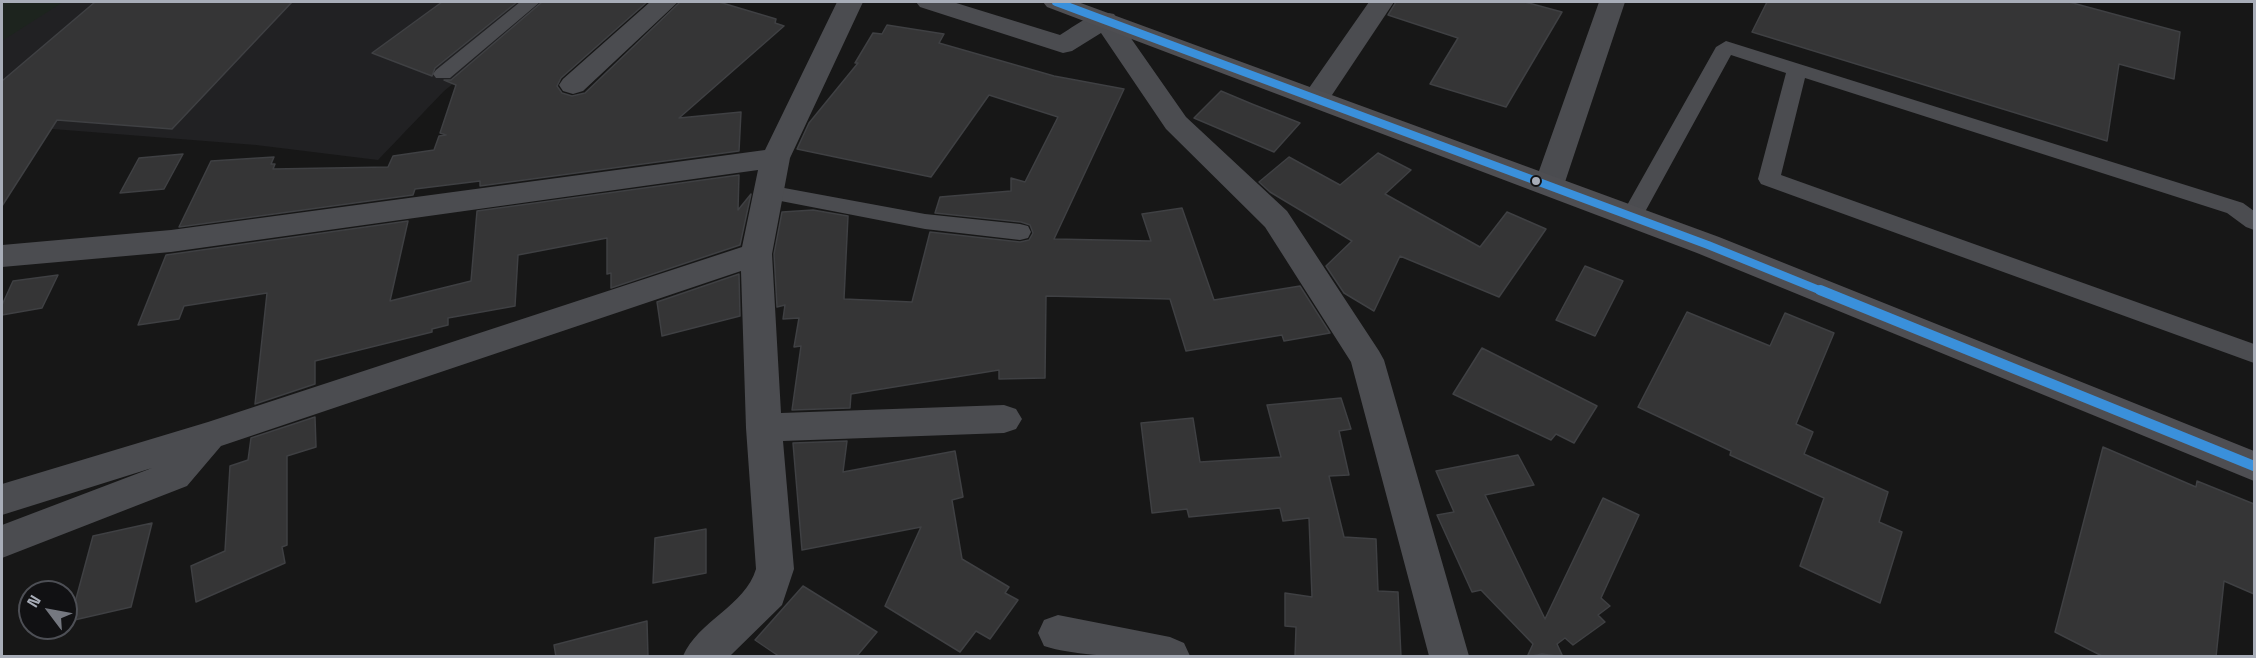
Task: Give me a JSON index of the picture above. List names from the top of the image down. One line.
{"north":"top left"}
